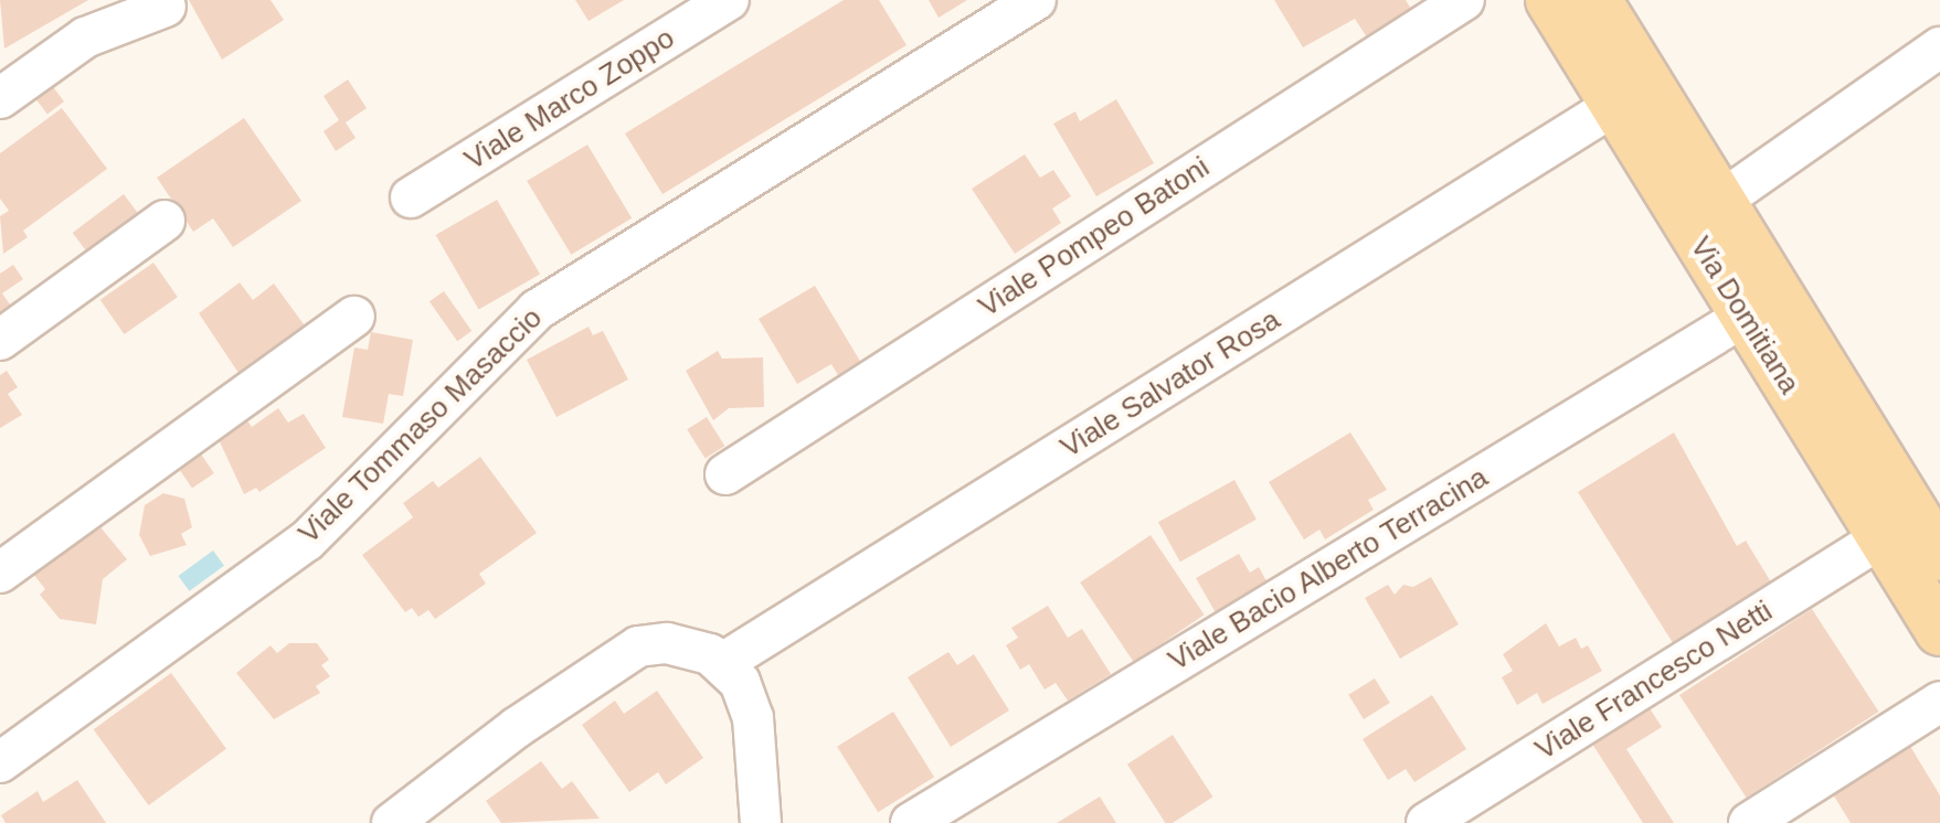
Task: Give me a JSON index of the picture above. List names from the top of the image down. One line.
{"streets":{"main road":["Via Domitiana"],"street":["Viale Marco Zoppo","Viale Pompeo Batoni","Viale Salvator Rosa","Viale Tommaso Masaccio","Viale Bacio Alberto Terracina","Viale Francesco Netti"]},"crossings":[["Via Domitiana","Viale Salvator Rosa"],["Via Domitiana","Viale Bacio Alberto Terracina"],["Via Domitiana","Viale Francesco Netti"]]}
